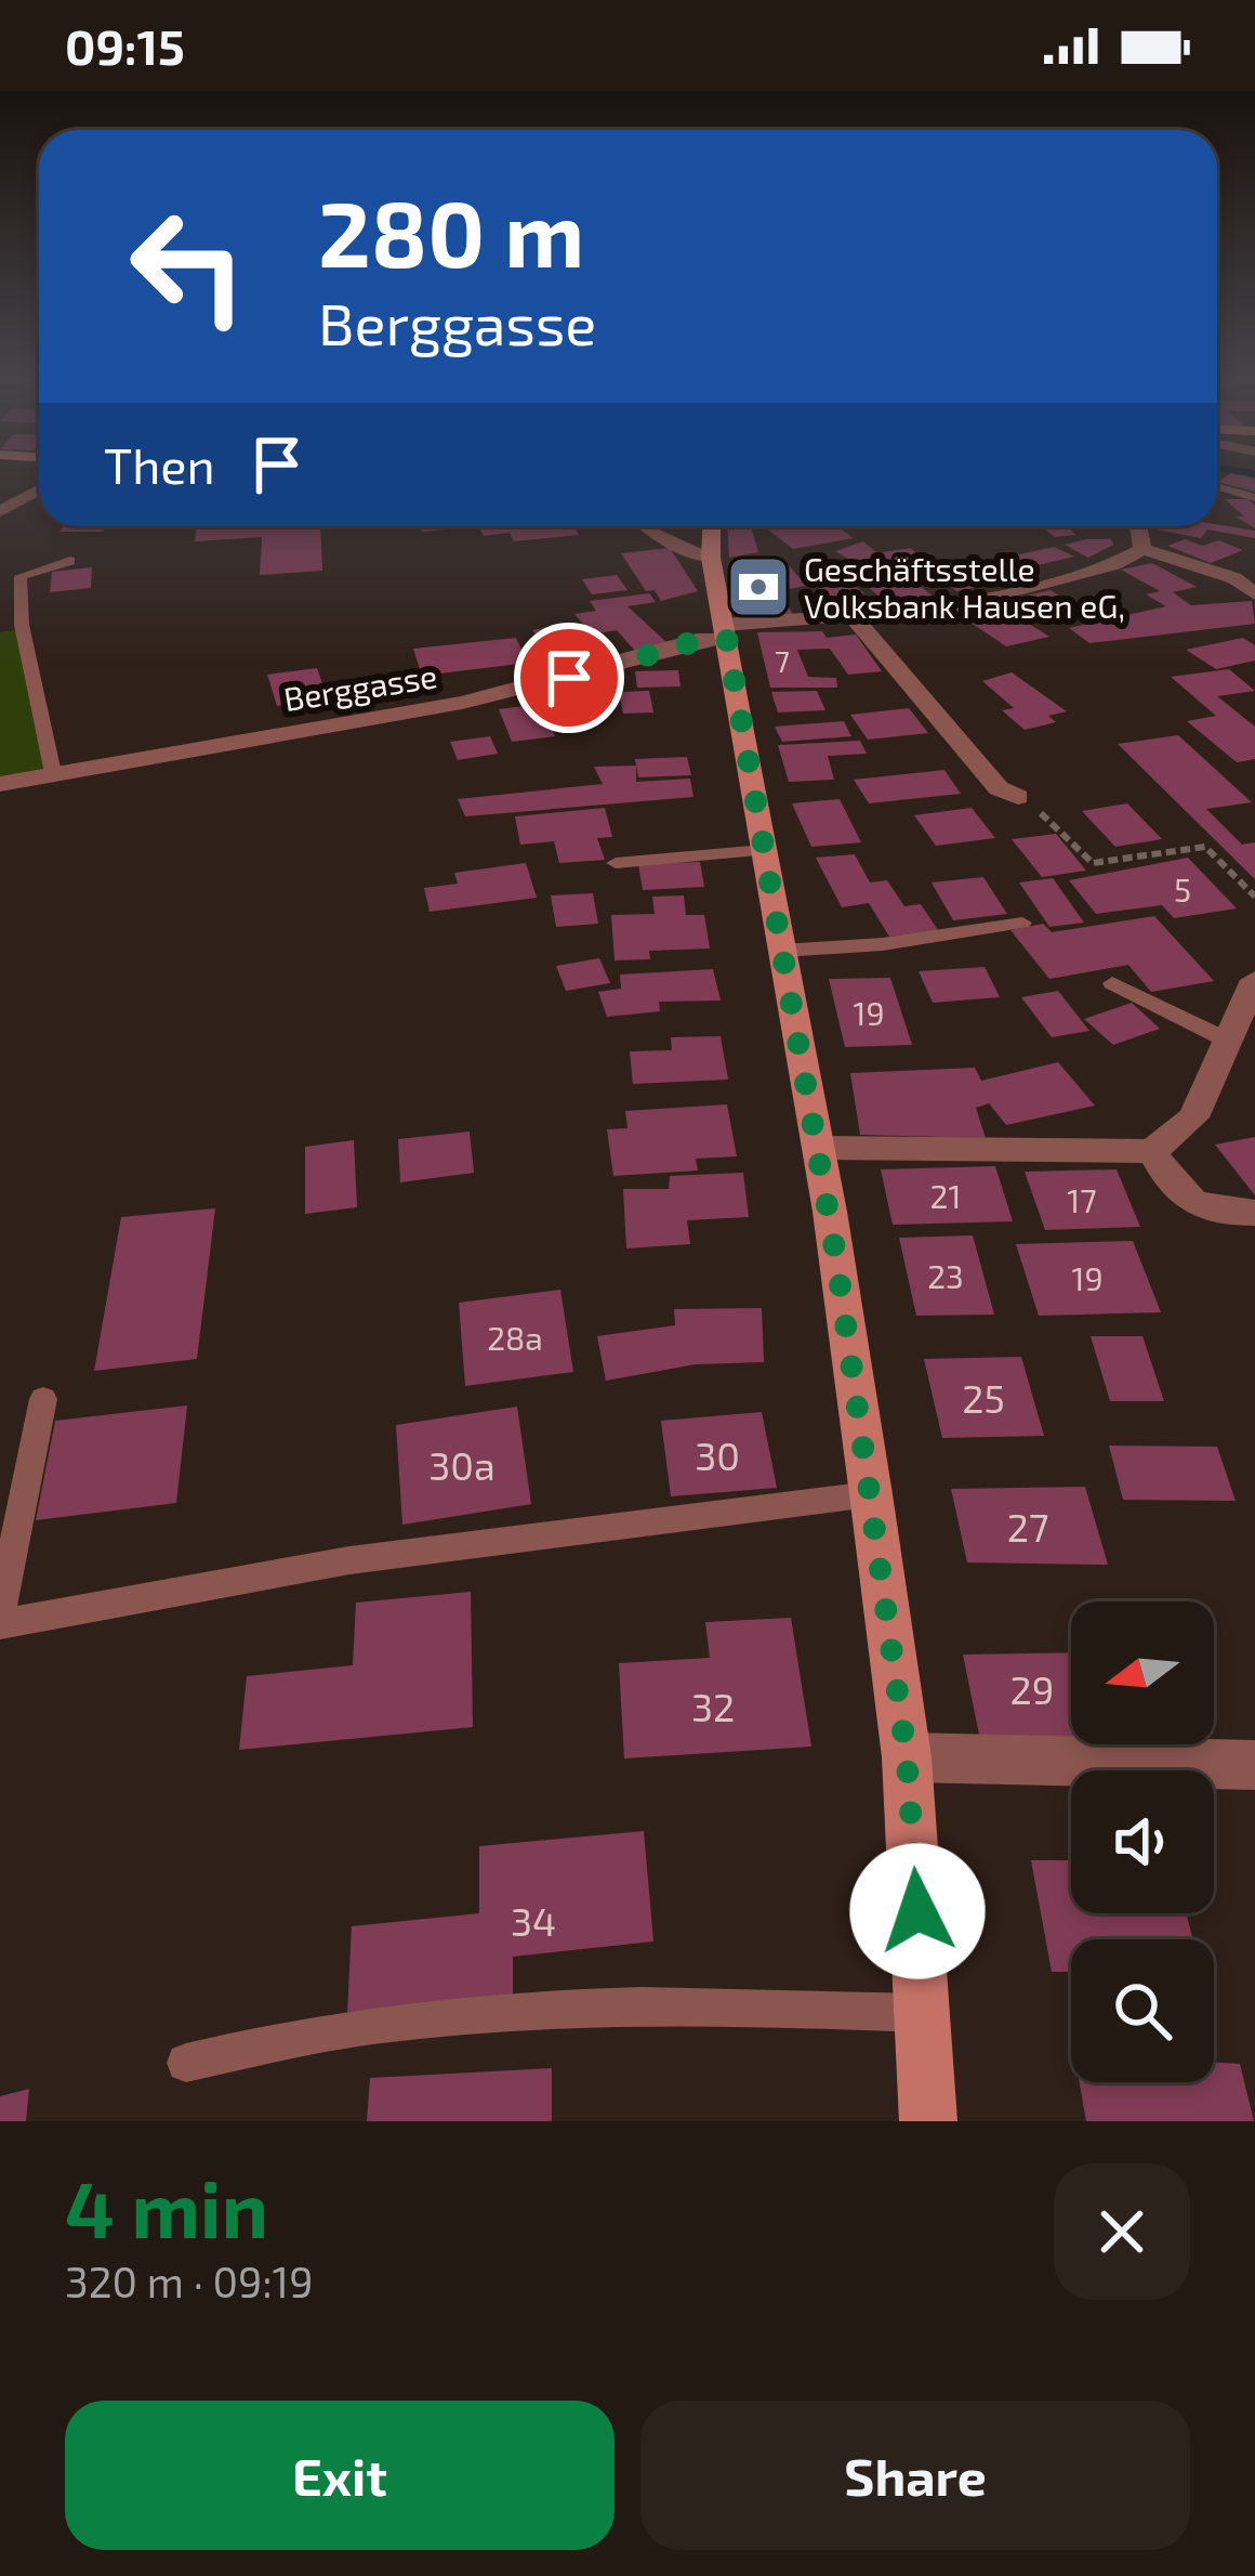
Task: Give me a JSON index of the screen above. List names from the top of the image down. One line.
{"streets":{"street":["Berggasse"]},"places":{"bank":["Geschäftsstelle Volksbank Hausen eG,"]},"house_numbers":["7","5","19","21","17","23","19","28a","25","30","30a","27","29","32","34"],"north":"left","page":{"status":"09:15","turn":["280 m","Berggasse"],"then":"Then","heading":["4 min","320 m · 09:19"],"buttons":["Exit","Share"]}}
